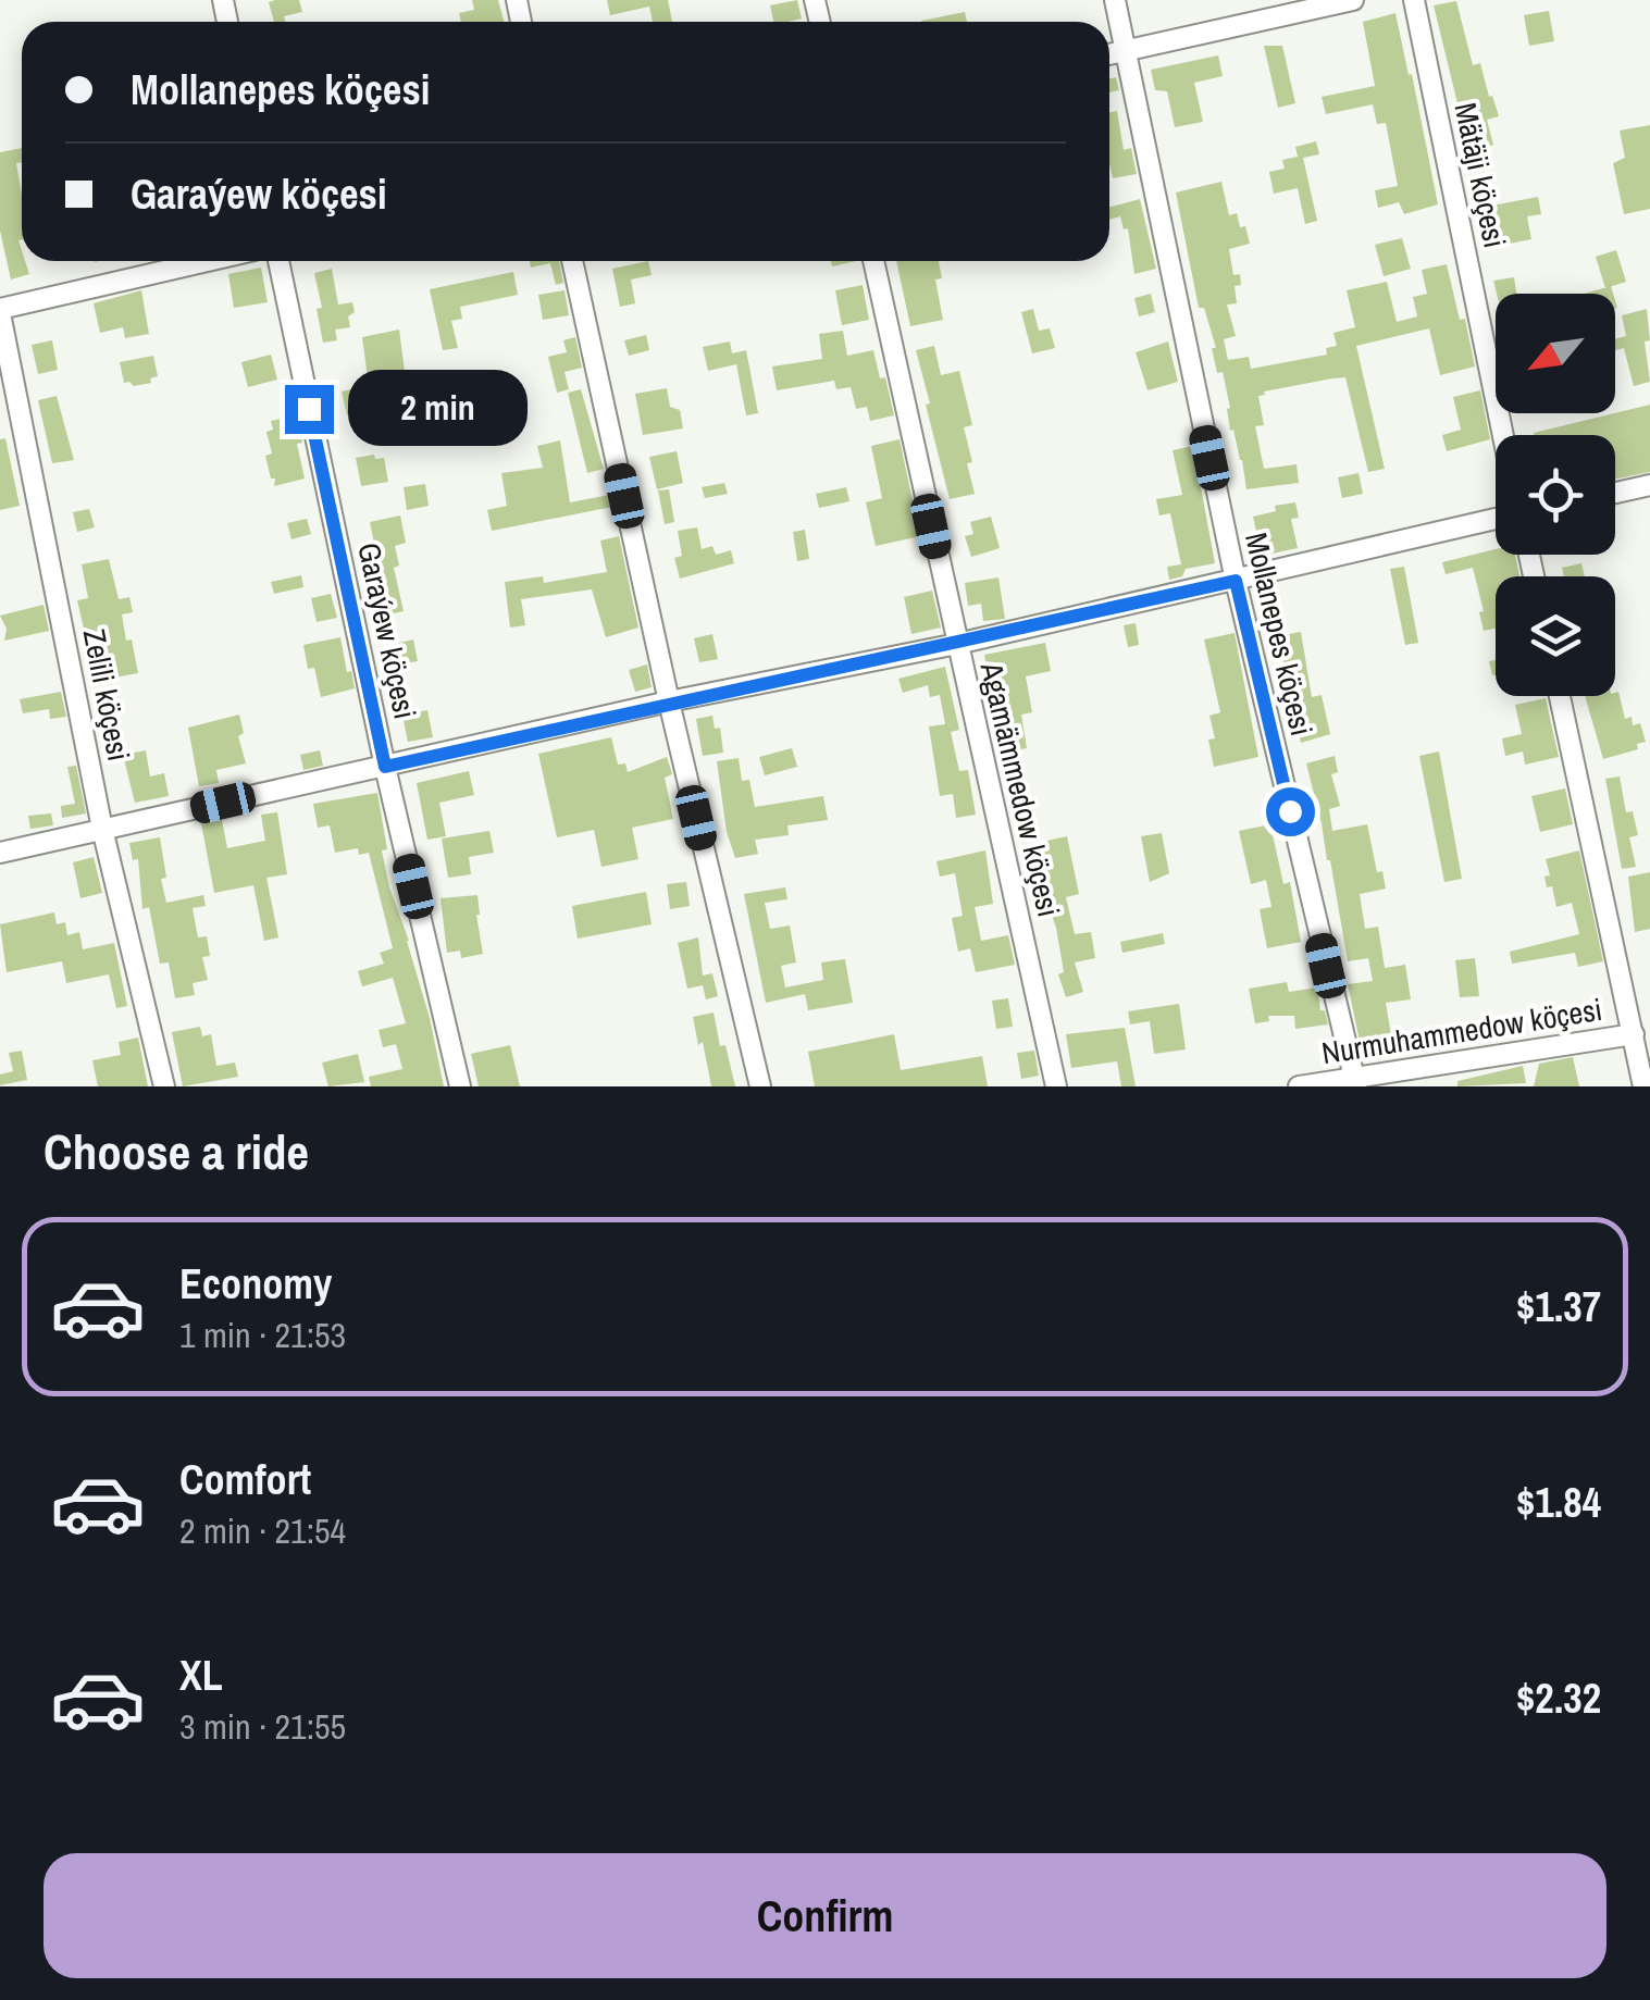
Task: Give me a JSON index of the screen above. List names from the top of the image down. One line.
{"streets":{"street":["Mätäji köçesi","Garaýew köçesi","Mollanepes köçesi","Zelili köçesi","Agamämmedow köçesi","Nurmuhammedow köçesi"]},"crossings":[["Mollanepes köçesi","Nurmuhammedow köçesi"]],"north":"bottom left","page":{"banner":["Mollanepes köçesi","Garaýew köçesi"],"bubble":"2 min","heading":"Choose a ride","list":[{"name":"Economy","note":"1 min · 21:53","value":"$1.37"},{"name":"Comfort","note":"2 min · 21:54","value":"$1.84"},{"name":"XL","note":"3 min · 21:55","value":"$2.32"}],"buttons":"Confirm"}}
